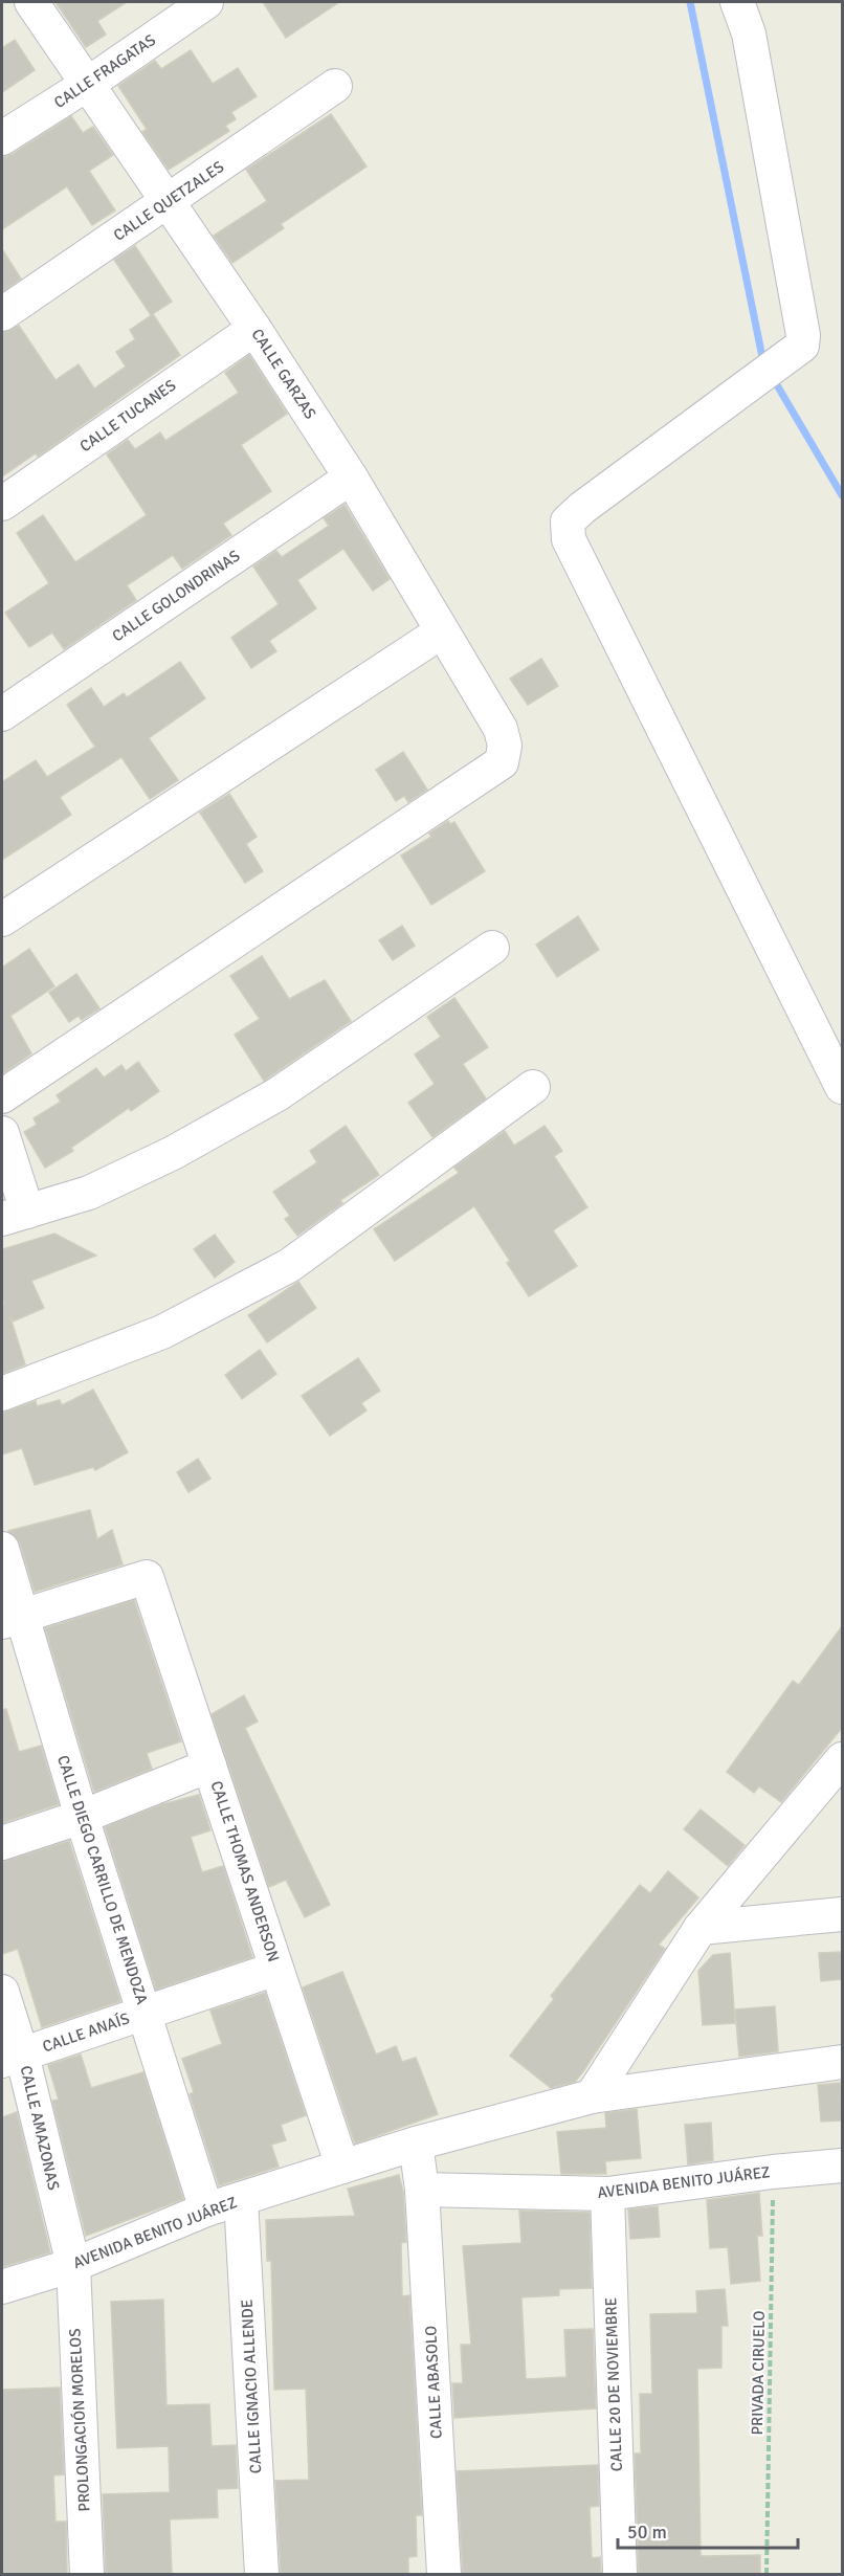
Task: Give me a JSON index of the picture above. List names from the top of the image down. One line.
{"streets":{"street":["CALLE FRAGATAS","CALLE QUETZALES","CALLE GARZAS","CALLE TUCANES","CALLE GOLONDRINAS","CALLE THOMAS ANDERSON","CALLE DIEGO CARRILLO DE MENDOZA","CALLE ANAÍS","CALLE AMAZONAS","AVENIDA BENITO JUÁREZ","CALLE ABASOLO","CALLE 20 DE NOVIEMBRE","CALLE IGNACIO ALLENDE","PROLONGACIÓN MORELOS"],"path":["PRIVADA CIRUELO"]},"crossings":[["CALLE FRAGATAS","CALLE GARZAS"],["CALLE QUETZALES","CALLE GARZAS"],["CALLE GARZAS","CALLE TUCANES"],["CALLE GARZAS","CALLE GOLONDRINAS"],["CALLE THOMAS ANDERSON","CALLE DIEGO CARRILLO DE MENDOZA"],["CALLE THOMAS ANDERSON","CALLE ANAÍS"],["CALLE THOMAS ANDERSON","AVENIDA BENITO JUÁREZ"],["CALLE DIEGO CARRILLO DE MENDOZA","CALLE ANAÍS"],["CALLE DIEGO CARRILLO DE MENDOZA","AVENIDA BENITO JUÁREZ"],["CALLE ANAÍS","CALLE AMAZONAS"],["CALLE AMAZONAS","AVENIDA BENITO JUÁREZ"],["CALLE AMAZONAS","PROLONGACIÓN MORELOS"],["AVENIDA BENITO JUÁREZ","PRIVADA CIRUELO"],["AVENIDA BENITO JUÁREZ","CALLE ABASOLO"],["AVENIDA BENITO JUÁREZ","CALLE 20 DE NOVIEMBRE"],["AVENIDA BENITO JUÁREZ","CALLE IGNACIO ALLENDE"],["AVENIDA BENITO JUÁREZ","PROLONGACIÓN MORELOS"]],"scale_bar":"50 m"}
